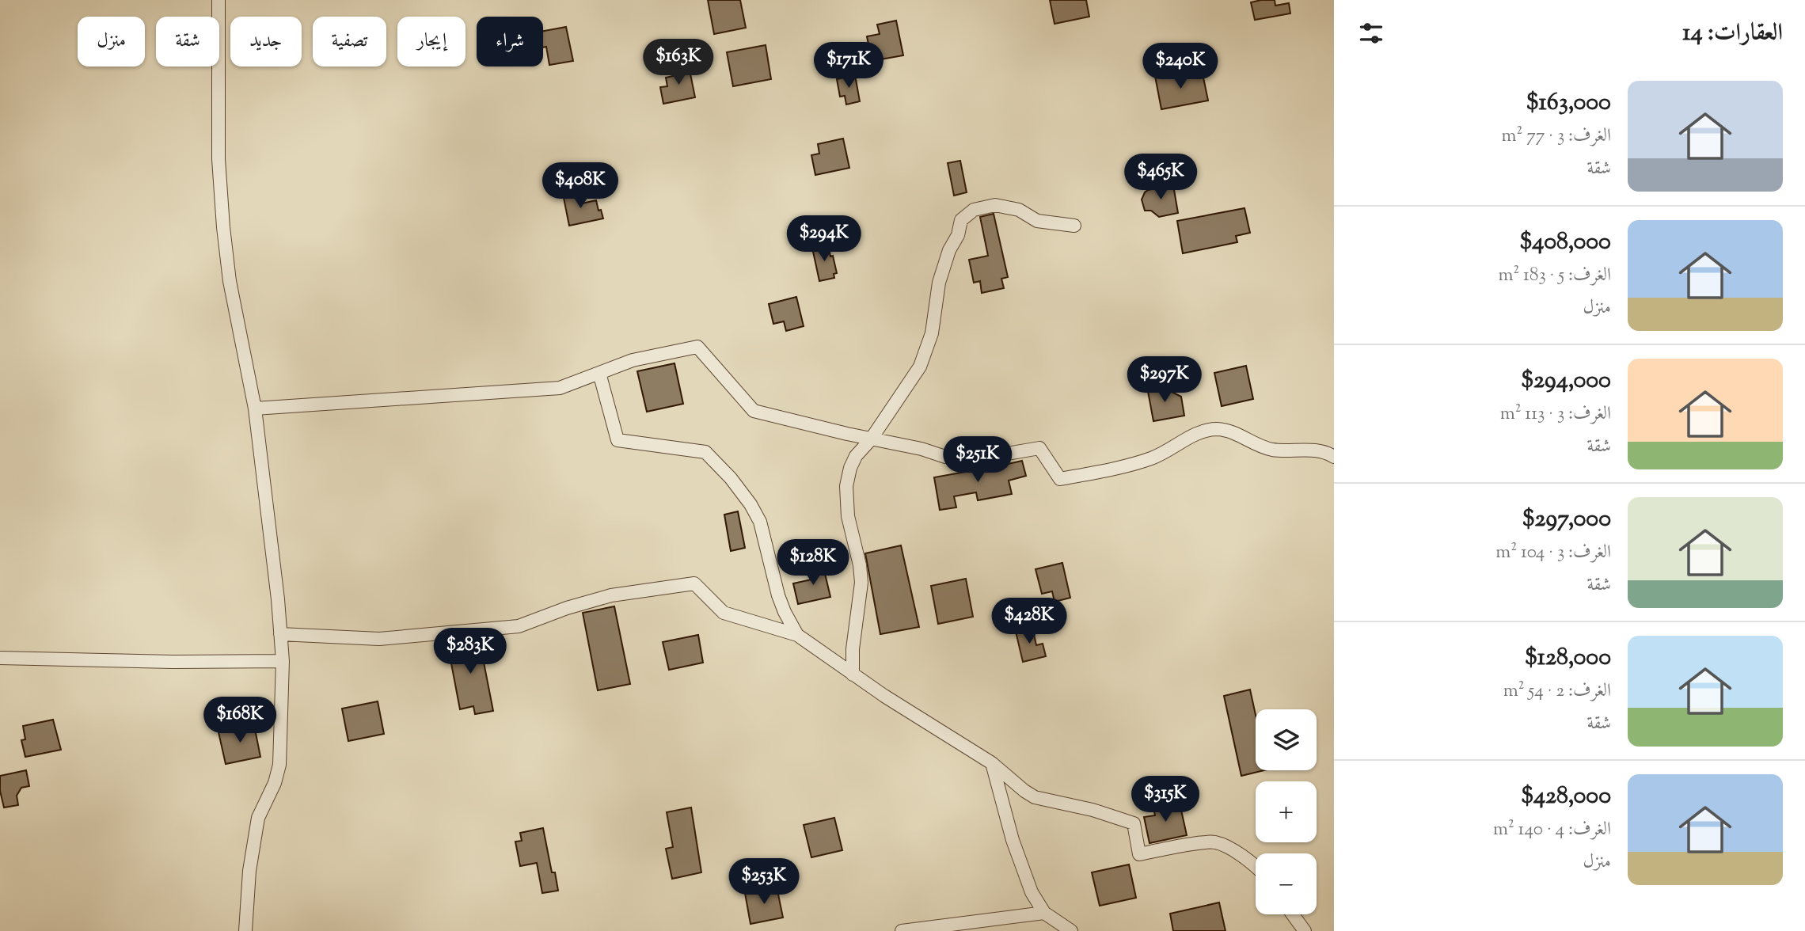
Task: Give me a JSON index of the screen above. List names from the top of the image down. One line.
{"page":{"heading":"العقارات: 14","chip":["شراء","إيجار","تصفية","جديد","شقة","منزل"],"price":["$163K","$171K","$240K","$465K","$408K","$294K","$297K","$251K","$128K","$428K","$283K","$168K","$315K","$253K"],"list":[{"name":"$163,000","note":"الغرف: 3 · 77 m² · شقة"},{"name":"$408,000","note":"الغرف: 5 · 183 m² · منزل"},{"name":"$294,000","note":"الغرف: 3 · 113 m² · شقة"},{"name":"$297,000","note":"الغرف: 3 · 104 m² · شقة"},{"name":"$128,000","note":"الغرف: 2 · 54 m² · شقة"},{"name":"$428,000","note":"الغرف: 4 · 140 m² · منزل"}],"map_buttons":["+","−"]}}
